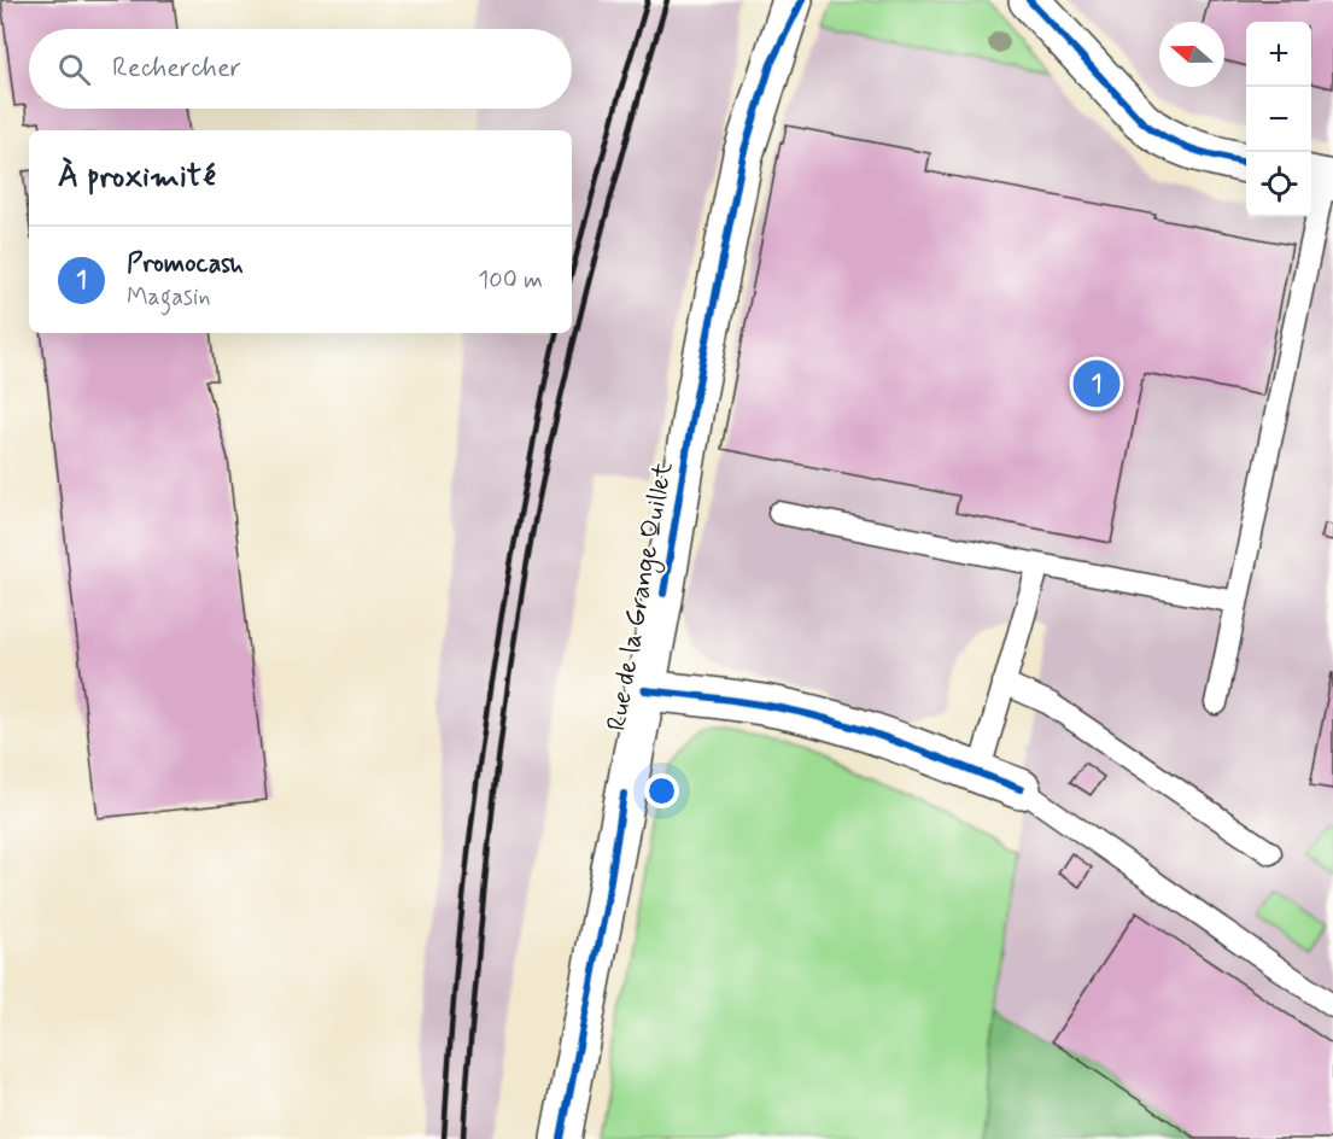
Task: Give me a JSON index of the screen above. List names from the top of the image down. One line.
{"streets":{"street":["Rue de la Grange Quillet"]},"north":"left","page":{"map_buttons":["+","−"],"search":"Rechercher","heading":"À proximité","list":[{"mark":"1","name":"Promocash","note":"Magasin","value":"100 m"}],"pins":"1"}}
